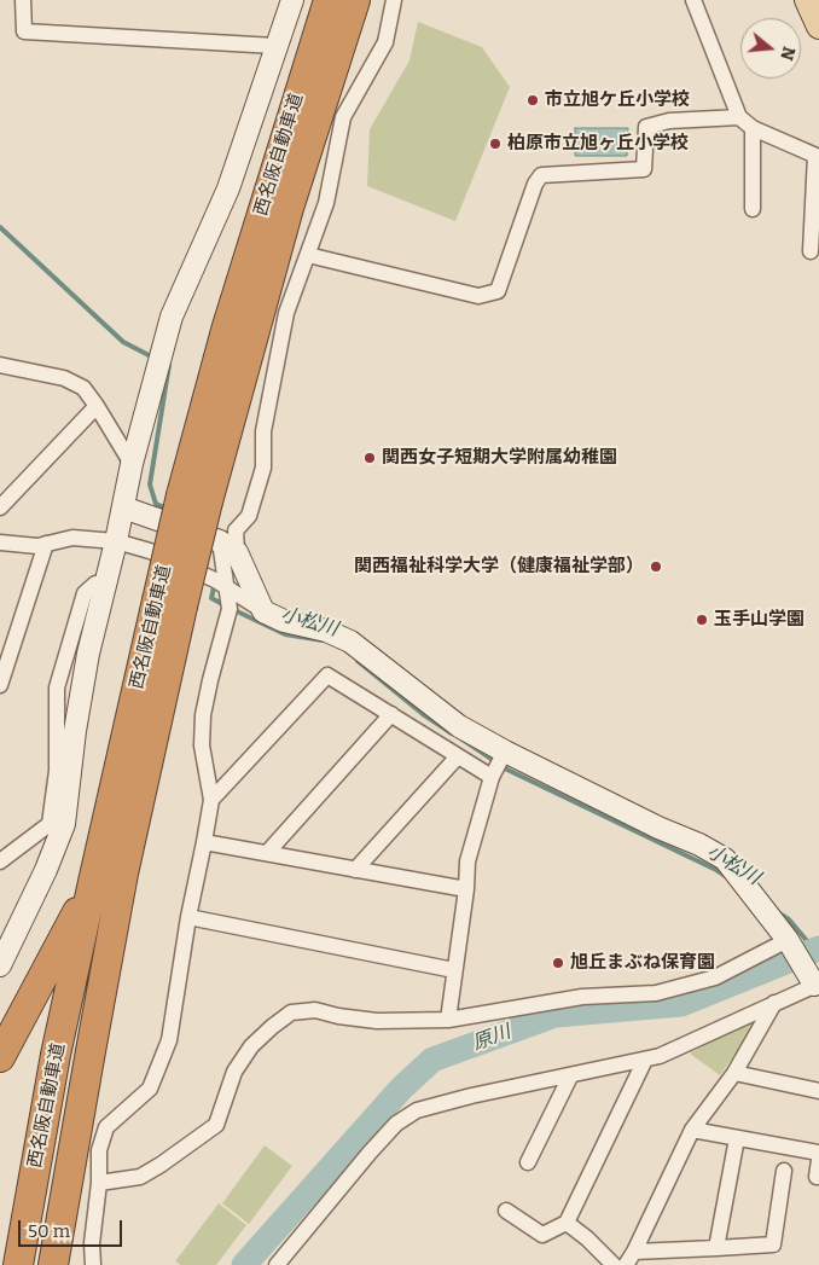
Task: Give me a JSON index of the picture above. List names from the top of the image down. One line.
{"streets":{"highway":["西名阪自動車道"]},"water":["小松川","原川"],"places":["市立旭ケ丘小学校","柏原市立旭ヶ丘小学校","関西女子短期大学附属幼稚園","関西福祉科学大学（健康福祉学部）","玉手山学園","旭丘まぶね保育園"],"scale_bar":"50 m","north":"right"}
